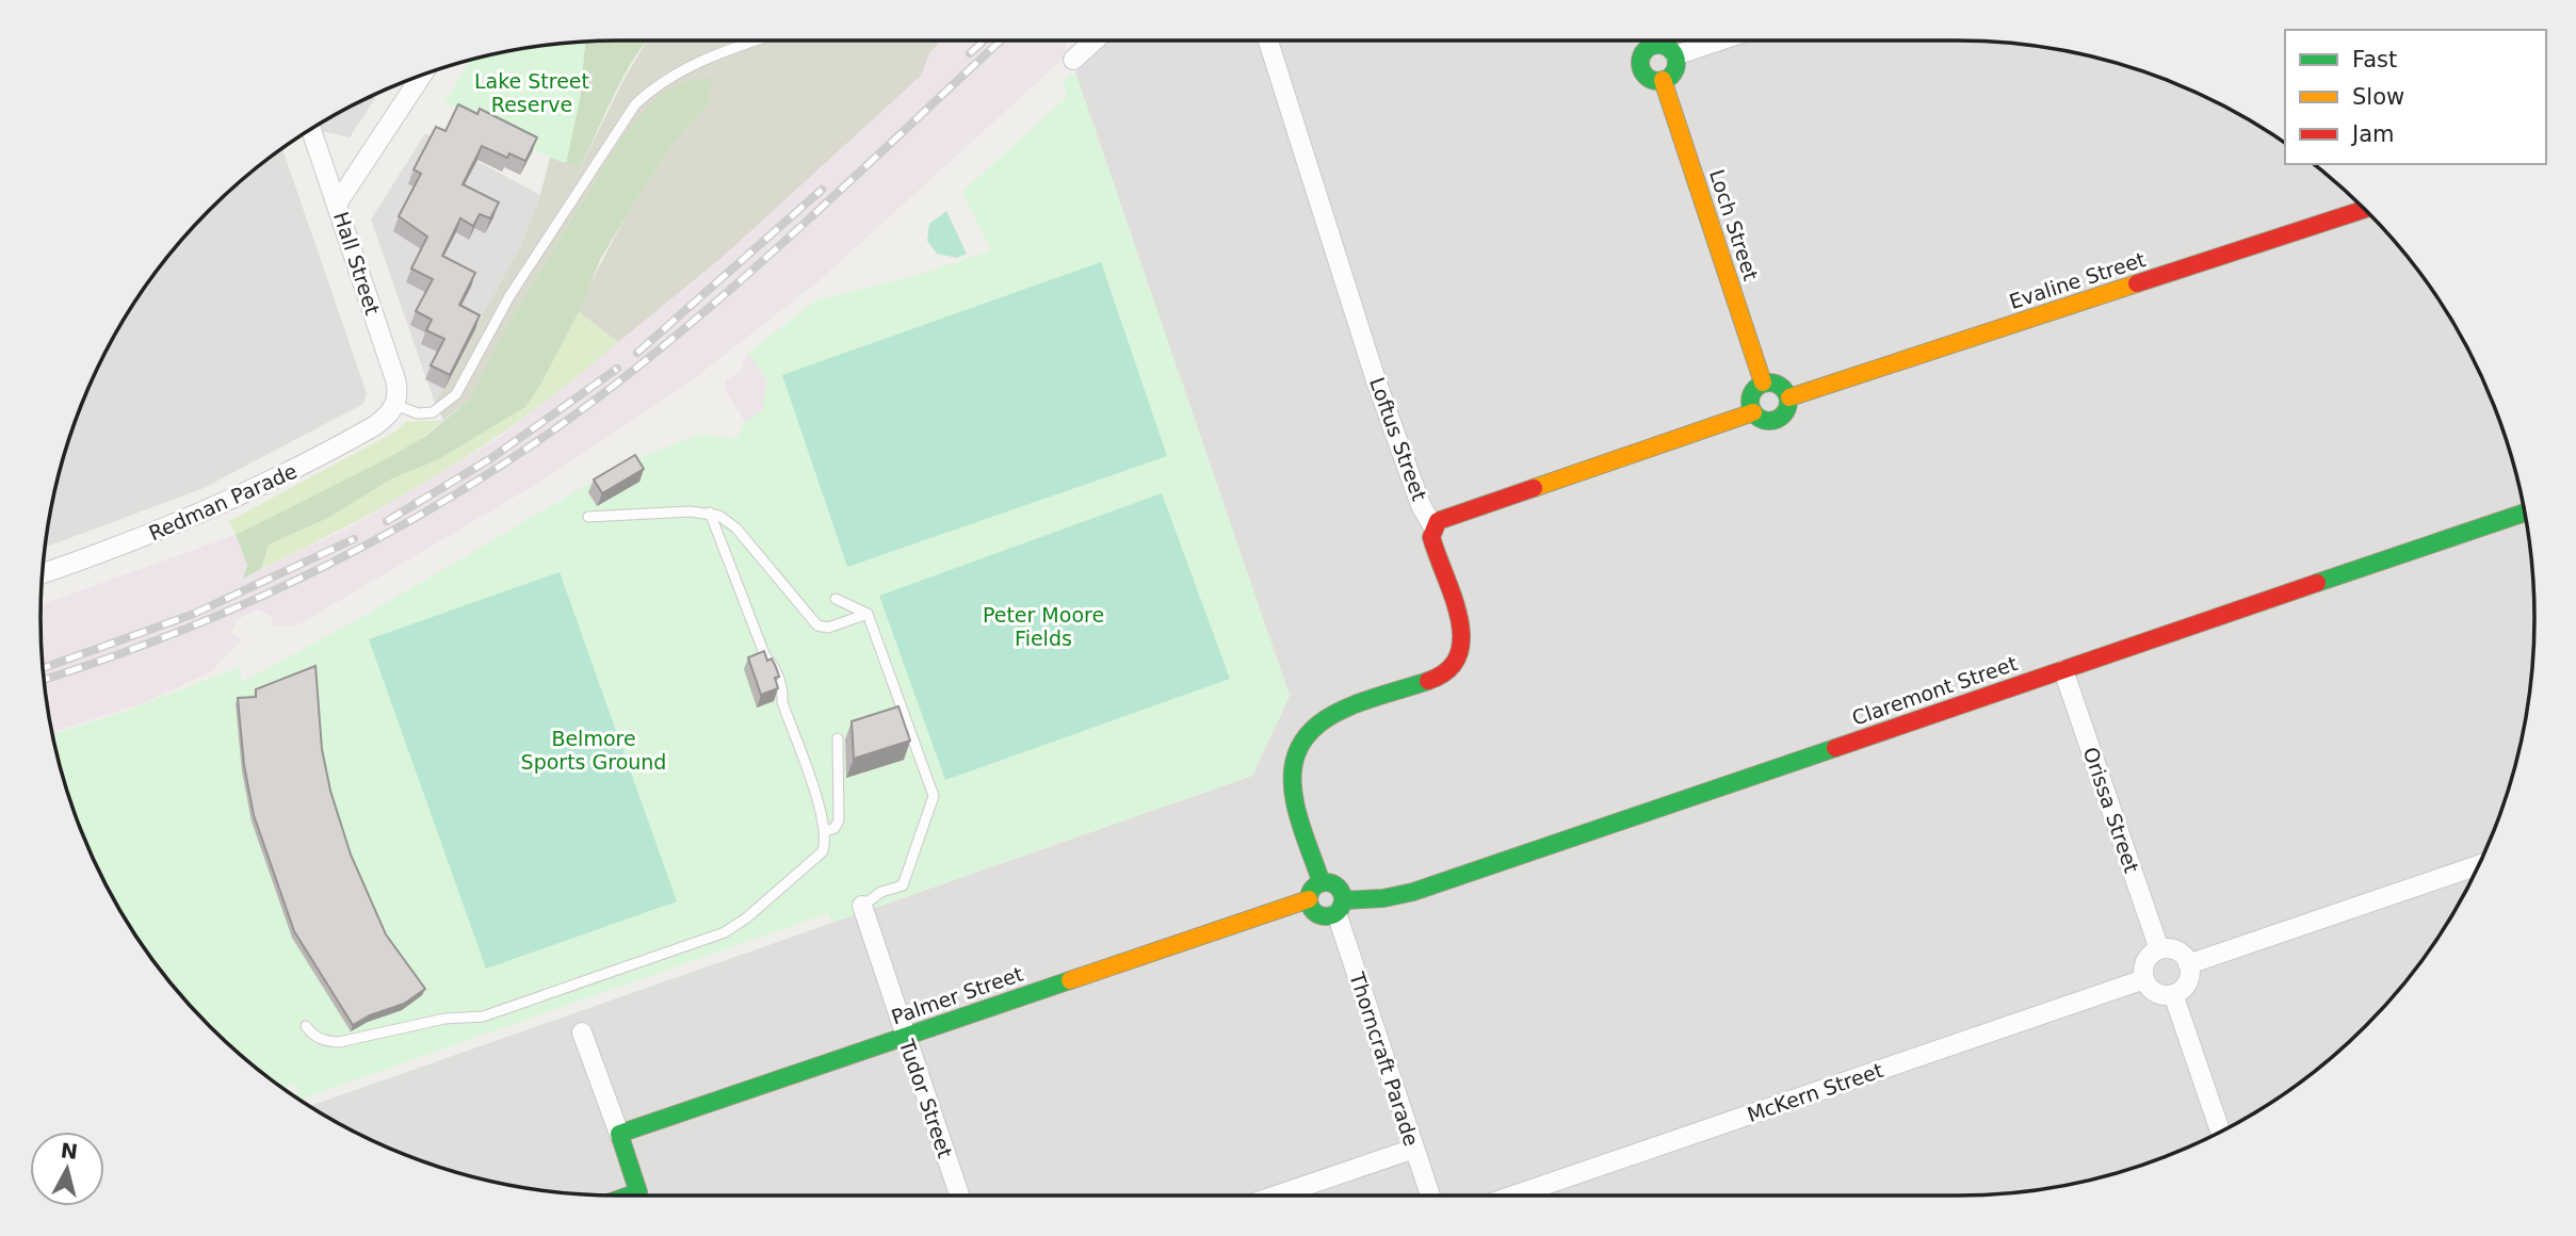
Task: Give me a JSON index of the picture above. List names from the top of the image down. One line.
{"streets":{"street":["Loch Street","Hall Street","Evaline Street","Loftus Street","Redman Parade","Claremont Street","Orissa Street","Palmer Street","Thorncraft Parade","McKern Street","Tudor Street"]},"crossings":[["Loch Street","Evaline Street"],["Hall Street","Redman Parade"],["Loftus Street","Claremont Street"],["Loftus Street","Palmer Street"],["Loftus Street","Thorncraft Parade"],["Claremont Street","Orissa Street"],["Claremont Street","Palmer Street"],["Claremont Street","Thorncraft Parade"],["Orissa Street","McKern Street"],["Palmer Street","Thorncraft Parade"],["Palmer Street","Tudor Street"]],"parks":["Lake Street Reserve","Peter Moore Fields","Belmore Sports Ground"],"legend":["Fast","Slow","Jam"],"north":"top"}
